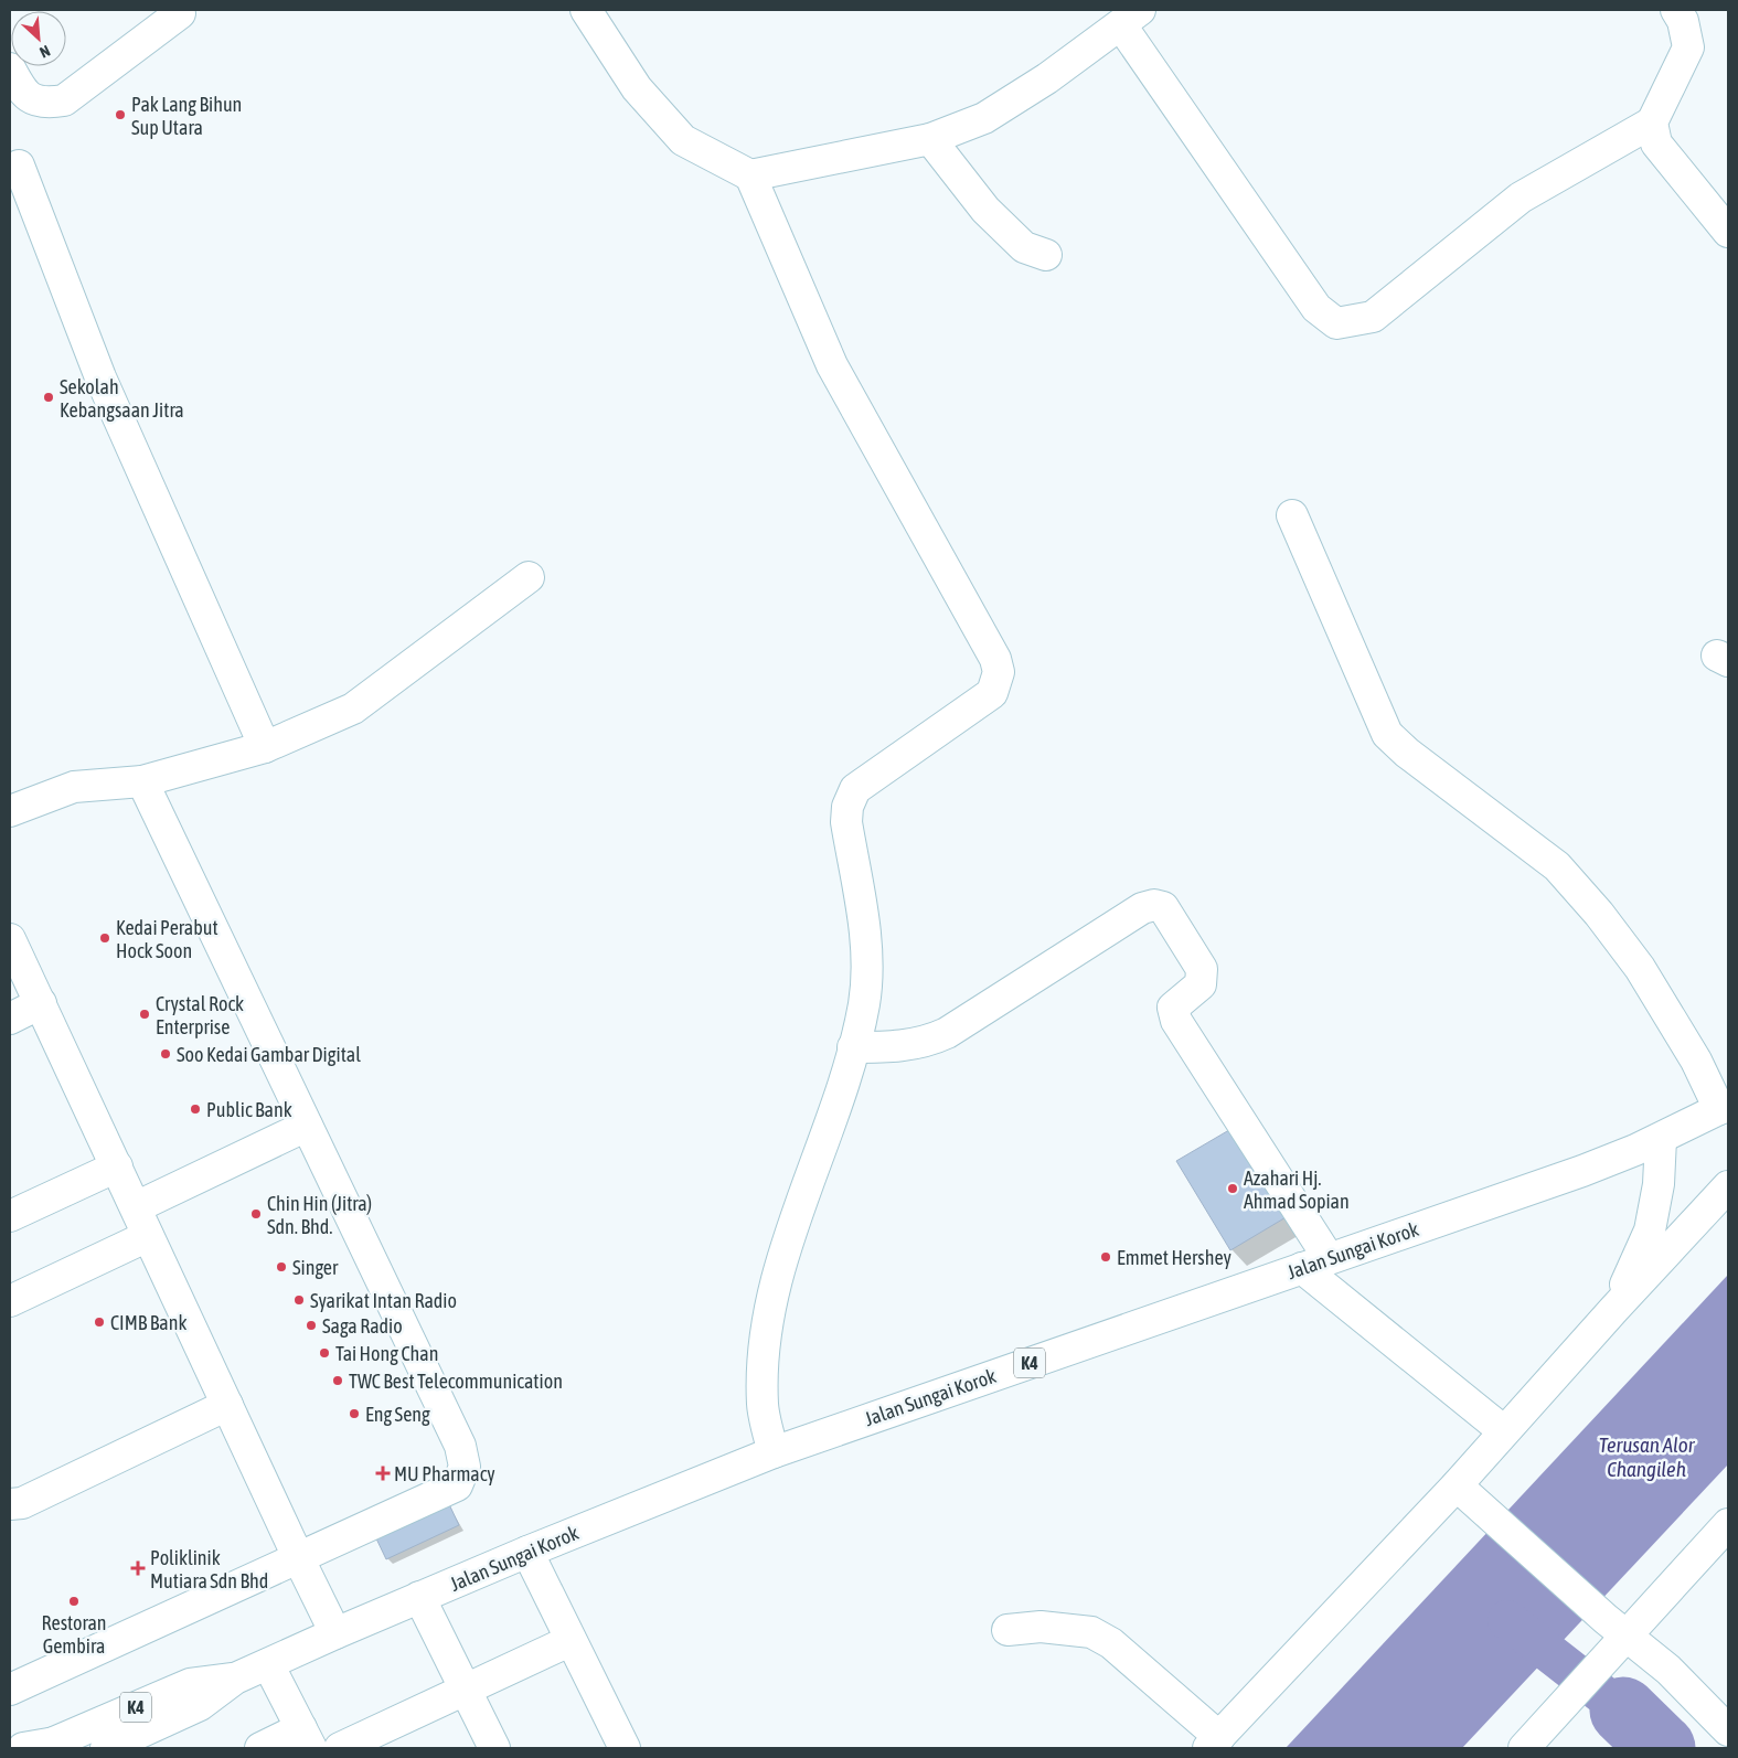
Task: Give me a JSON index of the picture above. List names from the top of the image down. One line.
{"streets":{"main road":["Jalan Sungai Korok","K4"]},"water":["Terusan Alor Changileh"],"places":{"other":["Pak Lang Bihun Sup Utara","Sekolah Kebangsaan Jitra","Kedai Perabut Hock Soon","Crystal Rock Enterprise","Soo Kedai Gambar Digital","Public Bank","Azahari Hj. Ahmad Sopian","Chin Hin (Jitra) Sdn. Bhd.","Emmet Hershey","Singer","Syarikat Intan Radio","CIMB Bank","Saga Radio","Tai Hong Chan","TWC Best Telecommunication","Eng Seng","Restoran Gembira"],"health":["MU Pharmacy","Poliklinik Mutiara Sdn Bhd"]},"north":"bottom right"}
